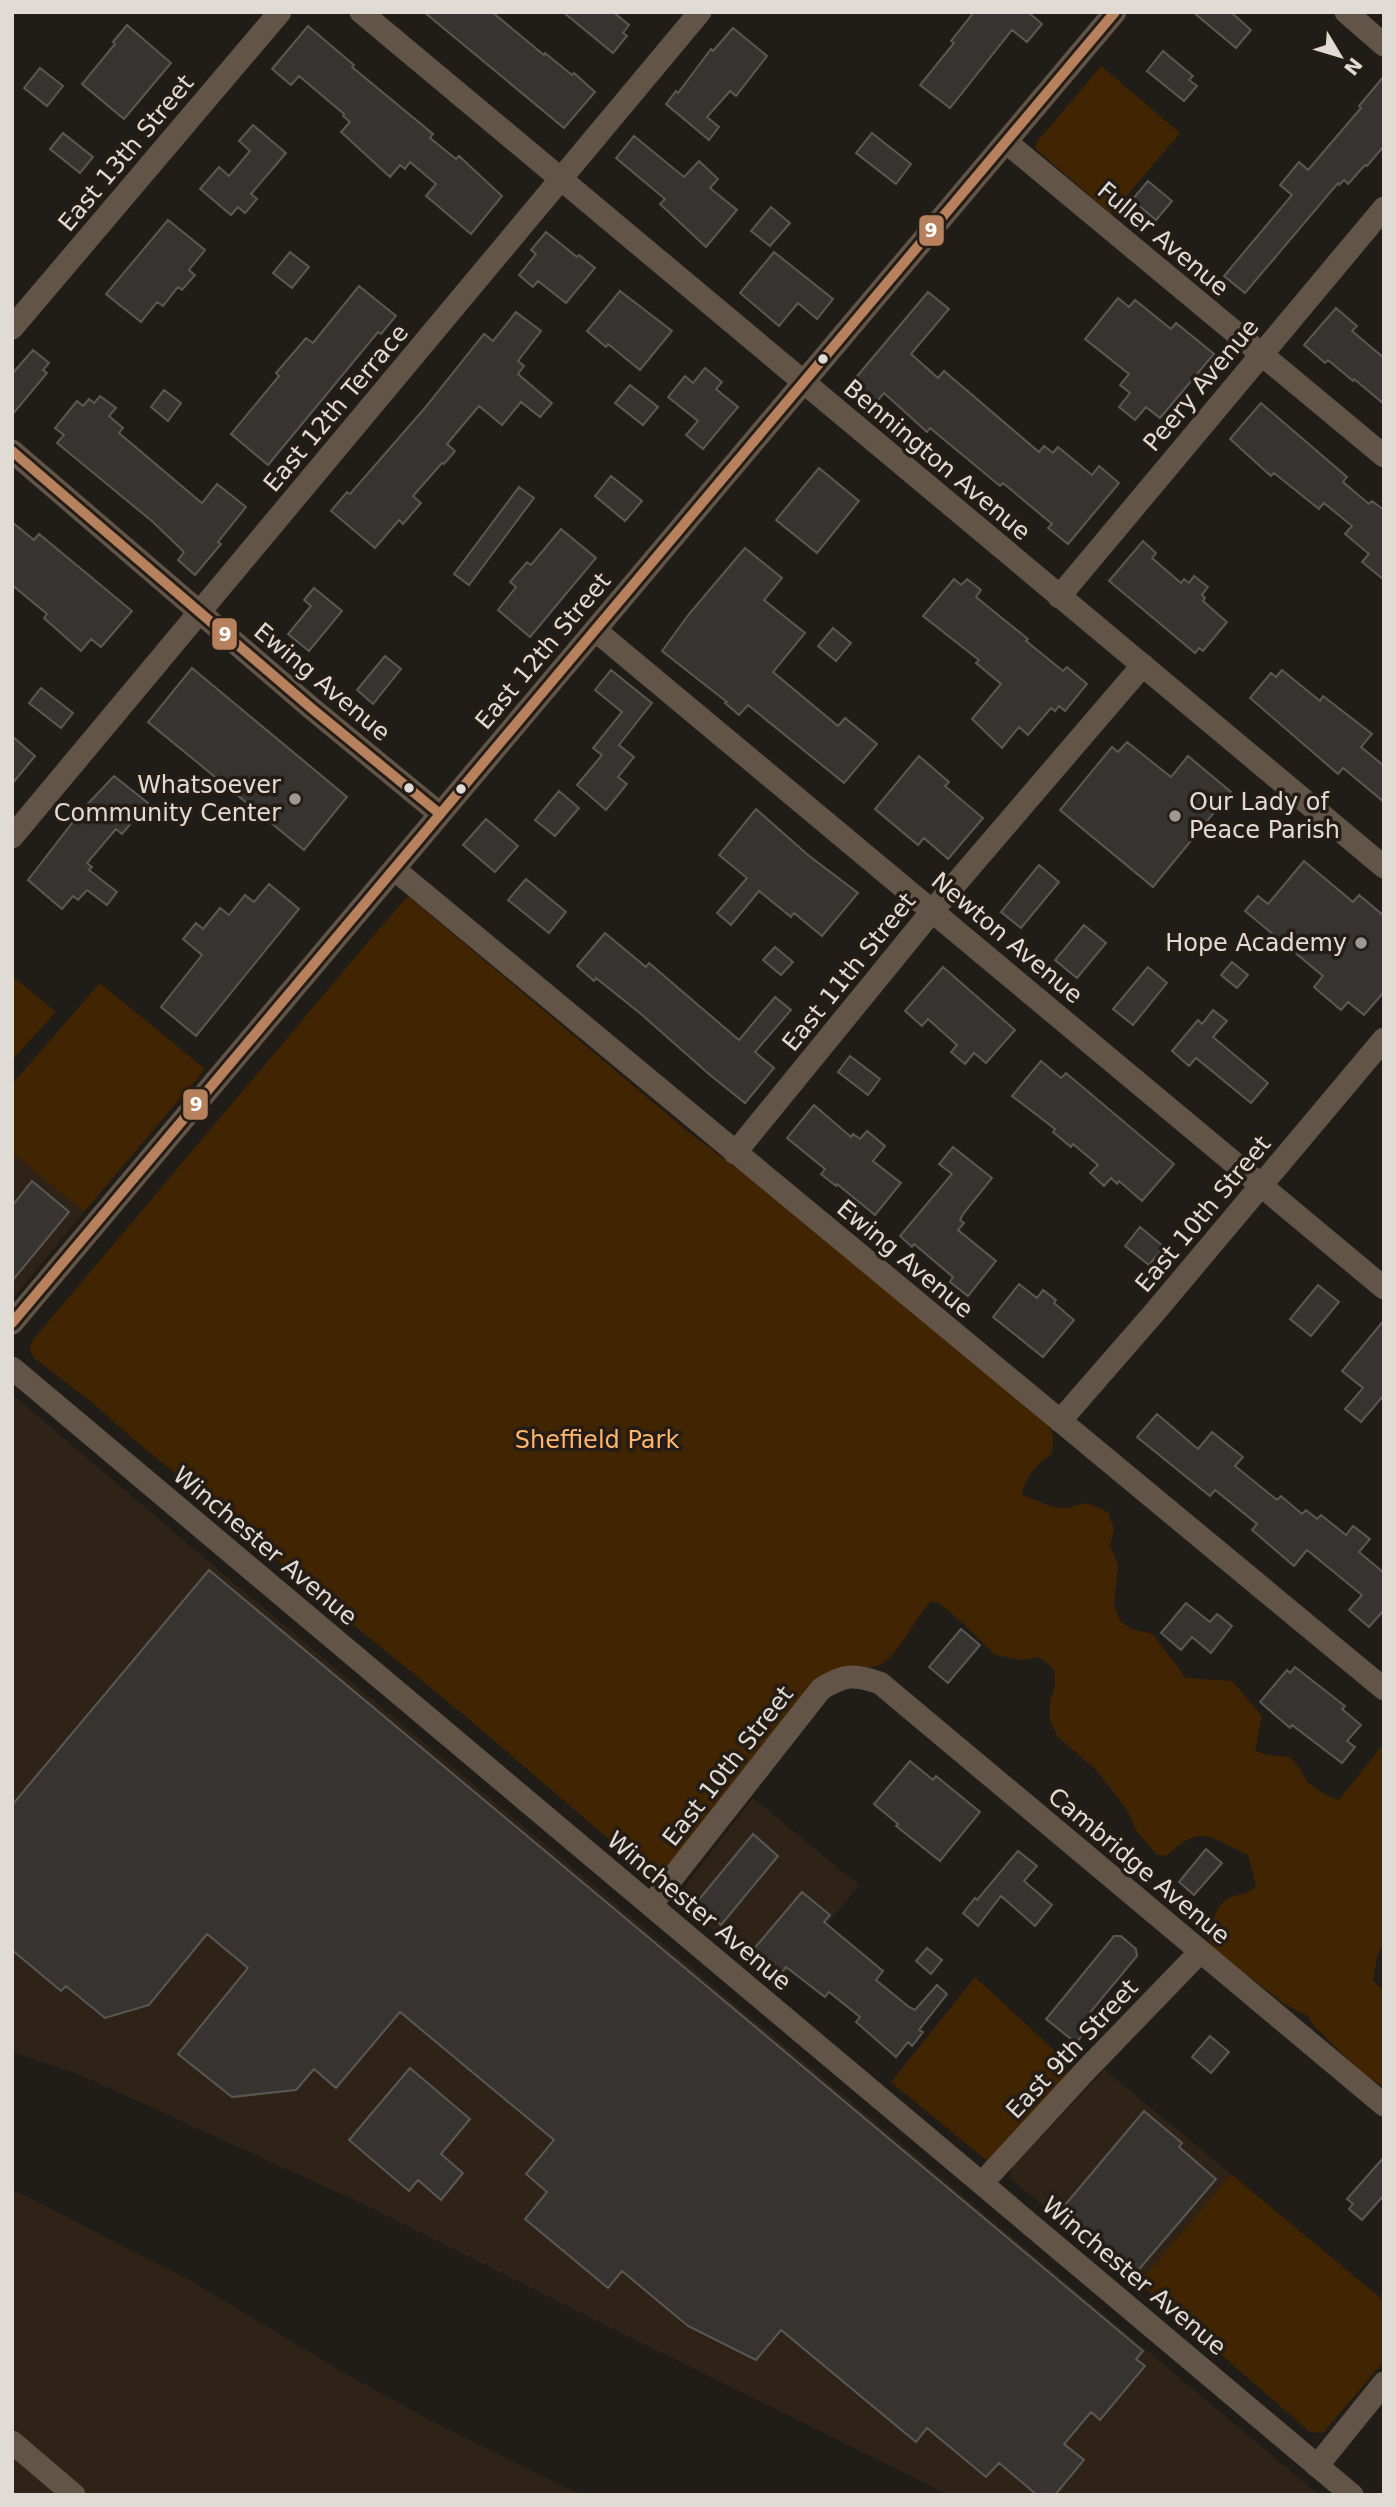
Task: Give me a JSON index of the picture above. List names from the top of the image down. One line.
{"streets":{"street":["East 13th Street","Fuller Avenue","Peery Avenue","East 12th Terrace","Bennington Avenue","East 12th Street","Ewing Avenue","Newton Avenue","East 11th Street","East 10th Street","Winchester Avenue","Cambridge Avenue","East 9th Street"]},"crossings":[["Fuller Avenue","Peery Avenue"],["Fuller Avenue","East 12th Street"],["Peery Avenue","Bennington Avenue"],["East 12th Terrace","Bennington Avenue"],["East 12th Terrace","Ewing Avenue"],["Bennington Avenue","East 12th Street"],["Bennington Avenue","East 11th Street"],["East 12th Street","Ewing Avenue"],["East 12th Street","Newton Avenue"],["Ewing Avenue","East 11th Street"],["Ewing Avenue","East 10th Street"],["Newton Avenue","East 11th Street"],["Newton Avenue","East 10th Street"],["East 10th Street","Winchester Avenue"],["East 10th Street","Cambridge Avenue"],["Winchester Avenue","East 9th Street"],["Cambridge Avenue","East 9th Street"]],"parks":["Sheffield Park"],"places":["Whatsoever Community Center","Our Lady of Peace Parish","Hope Academy"],"lines":["transit line 9"],"north":"bottom right"}
